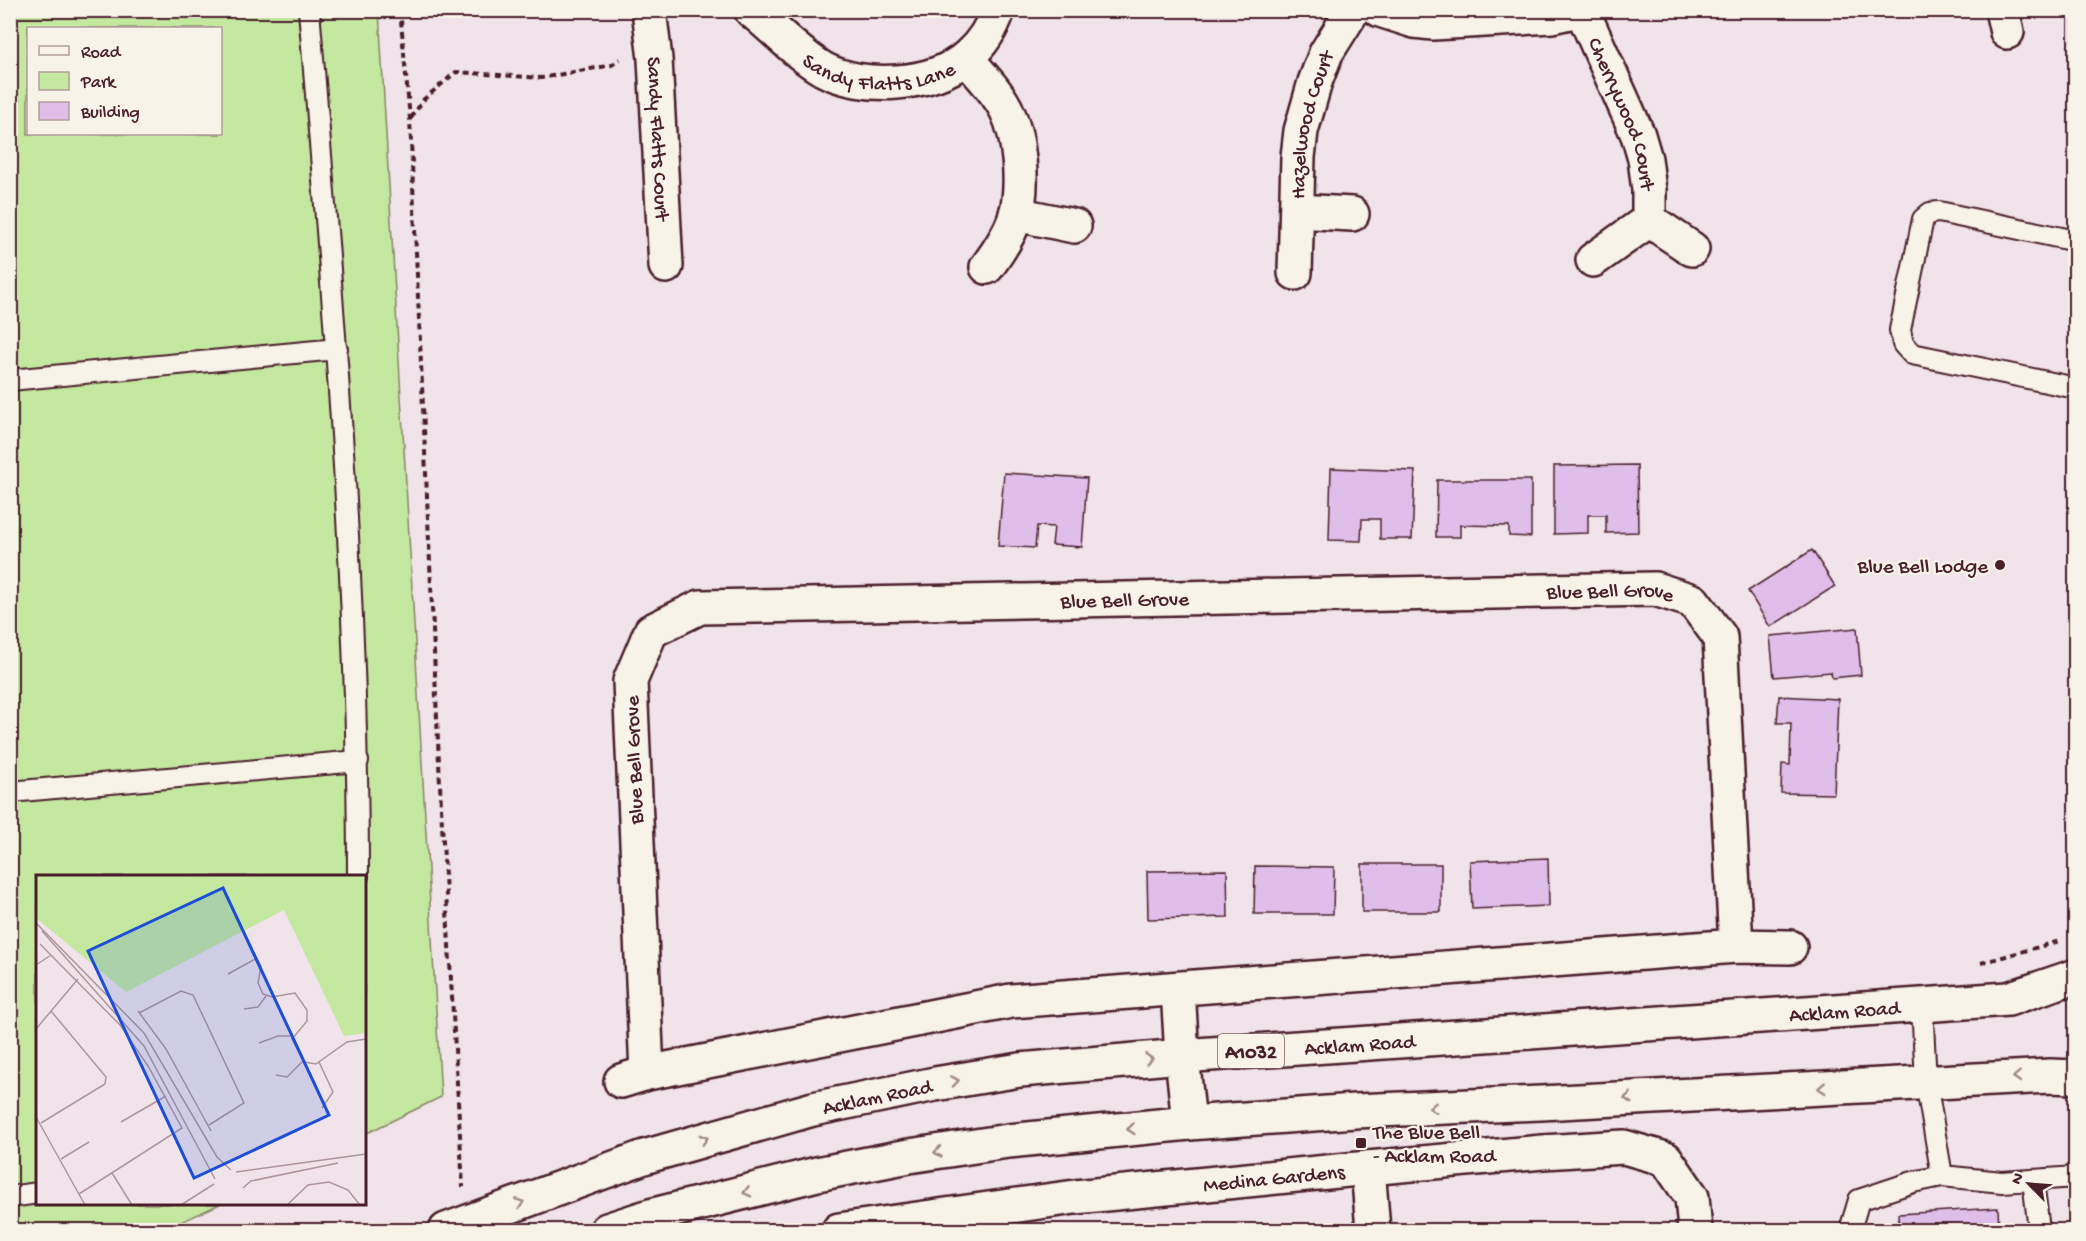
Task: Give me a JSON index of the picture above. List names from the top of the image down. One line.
{"streets":{"street":["Sandy Flatts Lane","Cherrywood Court","Hazelwood Court","Sandy Flatts Court","Blue Bell Grove","Acklam Road","A1032","Medina Gardens"]},"places":{"other":["Blue Bell Lodge"],"transit":["The Blue Bell - Acklam Road"]},"legend":["Road","Park","Building"],"north":"top left"}
